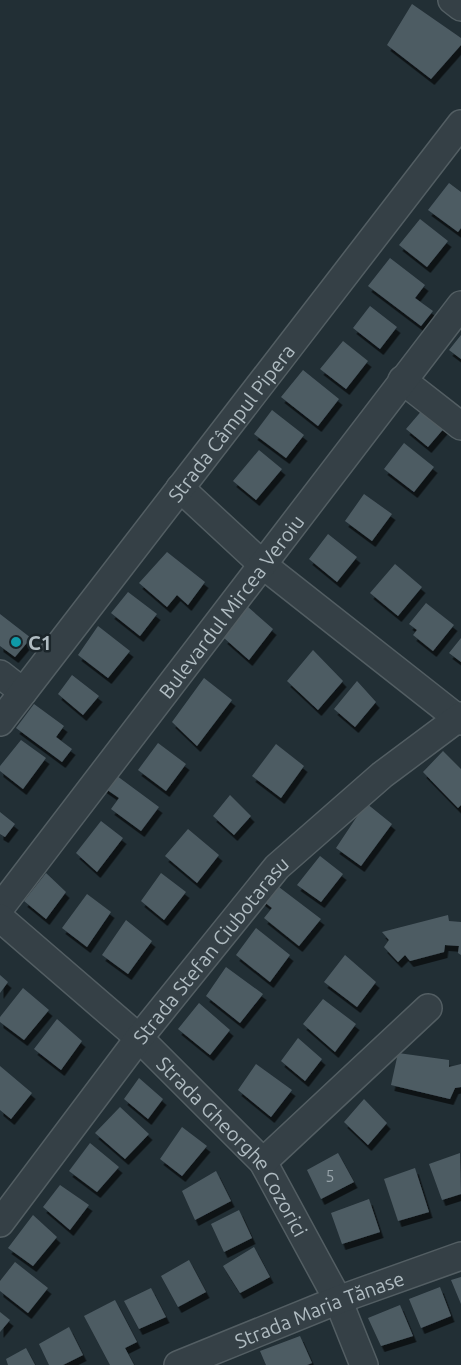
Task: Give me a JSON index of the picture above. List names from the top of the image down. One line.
{"streets":{"street":["Strada Câmpul Pipera","Bulevardul Mircea Veroiu","Strada Stefan Ciubotarasu","Strada Gheorghe Cozorici","Strada Maria Tănase"]},"crossings":[["Strada Stefan Ciubotarasu","Strada Gheorghe Cozorici"],["Strada Gheorghe Cozorici","Strada Maria Tănase"]],"places":["C1"],"house_numbers":["5"]}
